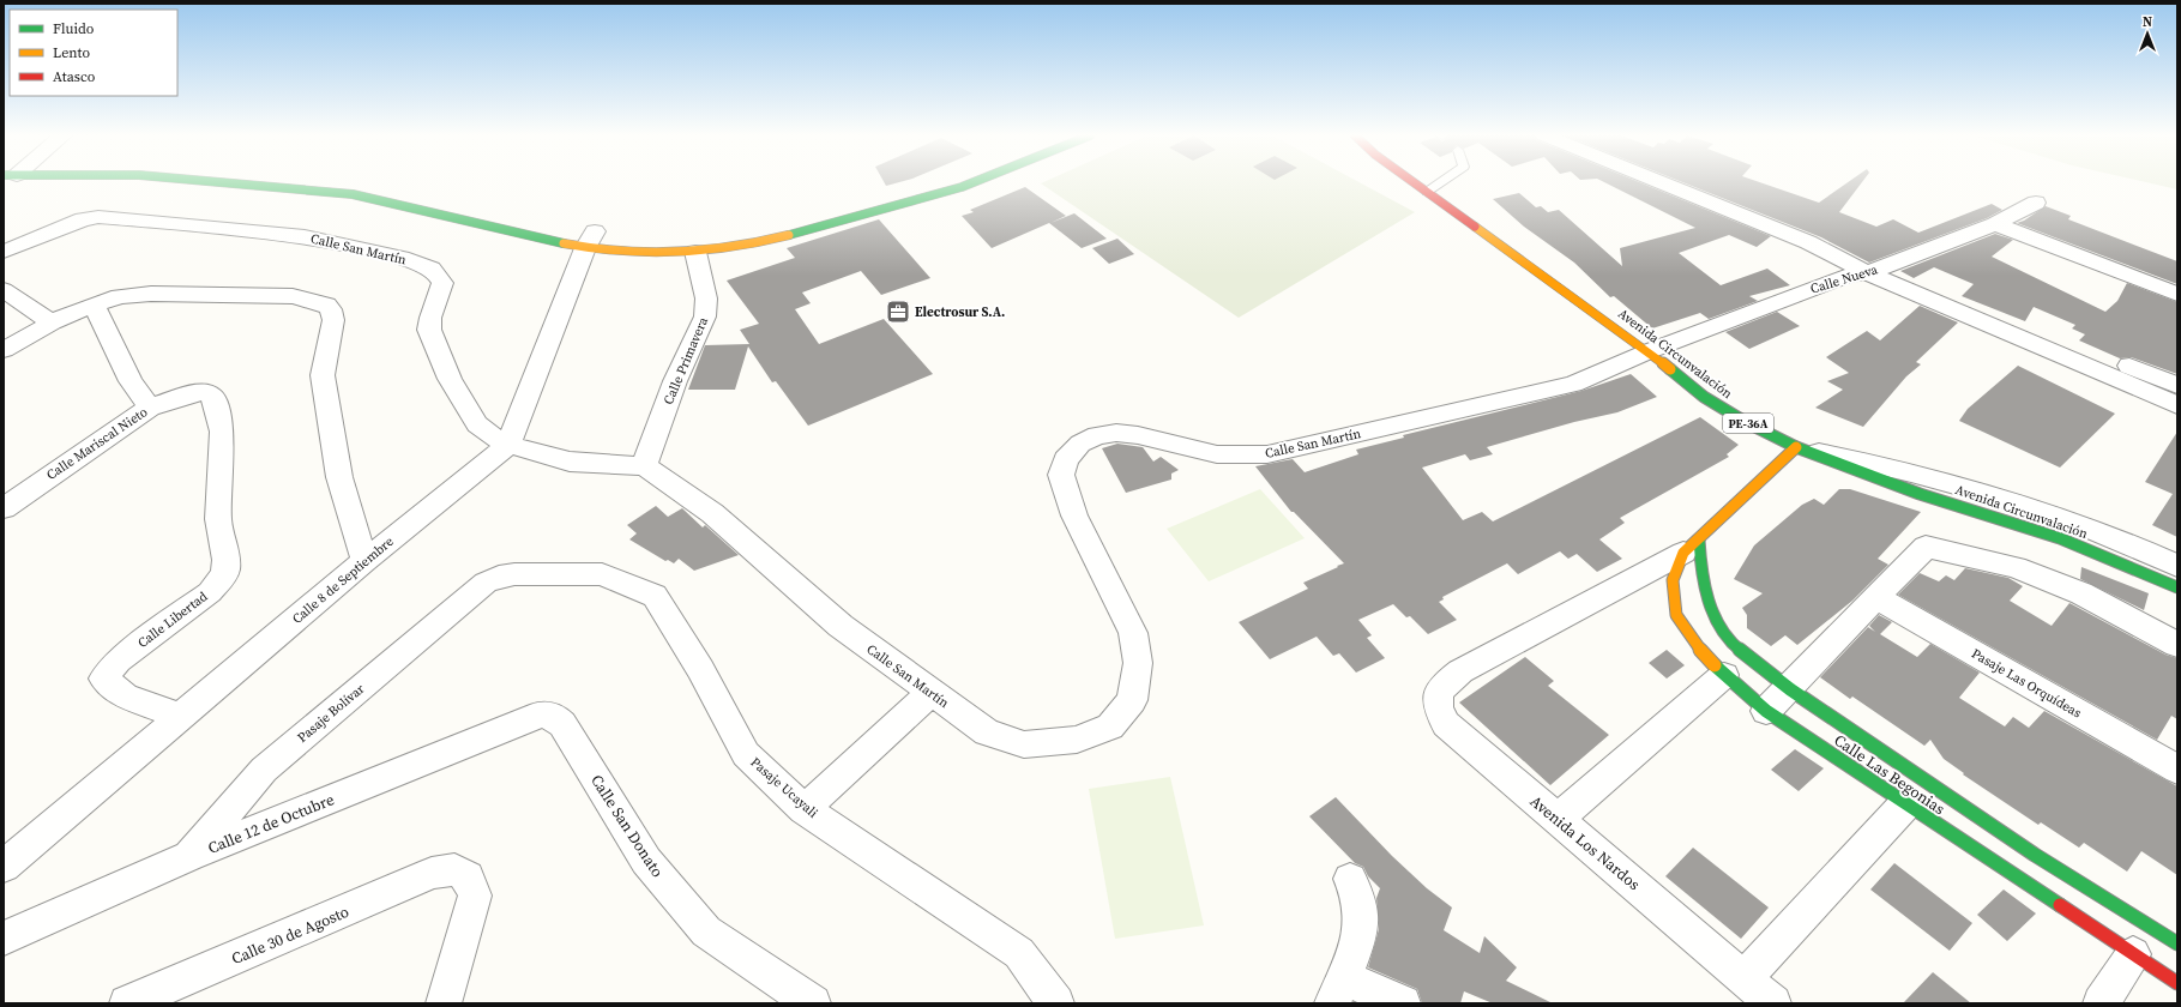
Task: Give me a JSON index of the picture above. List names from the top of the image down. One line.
{"streets":{"main road":["Avenida Circunvalación","PE-36A","Calle Las Begonias"],"street":["Calle San Martín","Calle Nueva","Calle Primavera","Calle Mariscal Nieto","Calle 8 de Septiembre","Calle Libertad","Pasaje Las Orquídeas","Pasaje Bolívar","Pasaje Ucayali","Calle 12 de Octubre","Calle San Donato","Avenida Los Nardos","Calle 30 de Agosto"]},"crossings":[["Calle San Martín","Calle Nueva"],["Calle San Martín","Avenida Circunvalación"],["Calle San Martín","Calle Primavera"],["Calle San Martín","Calle 8 de Septiembre"],["Calle Nueva","Avenida Circunvalación"],["Avenida Circunvalación","Calle Las Begonias"],["Calle Mariscal Nieto","Calle Libertad"],["Calle 8 de Septiembre","Calle Libertad"],["Pasaje Bolívar","Pasaje Ucayali"],["Pasaje Bolívar","Calle 12 de Octubre"],["Calle Las Begonias","Avenida Los Nardos"],["Calle 12 de Octubre","Calle San Donato"]],"places":{"office":["Electrosur S.A."]},"legend":["Fluido","Lento","Atasco"],"north":"top"}
